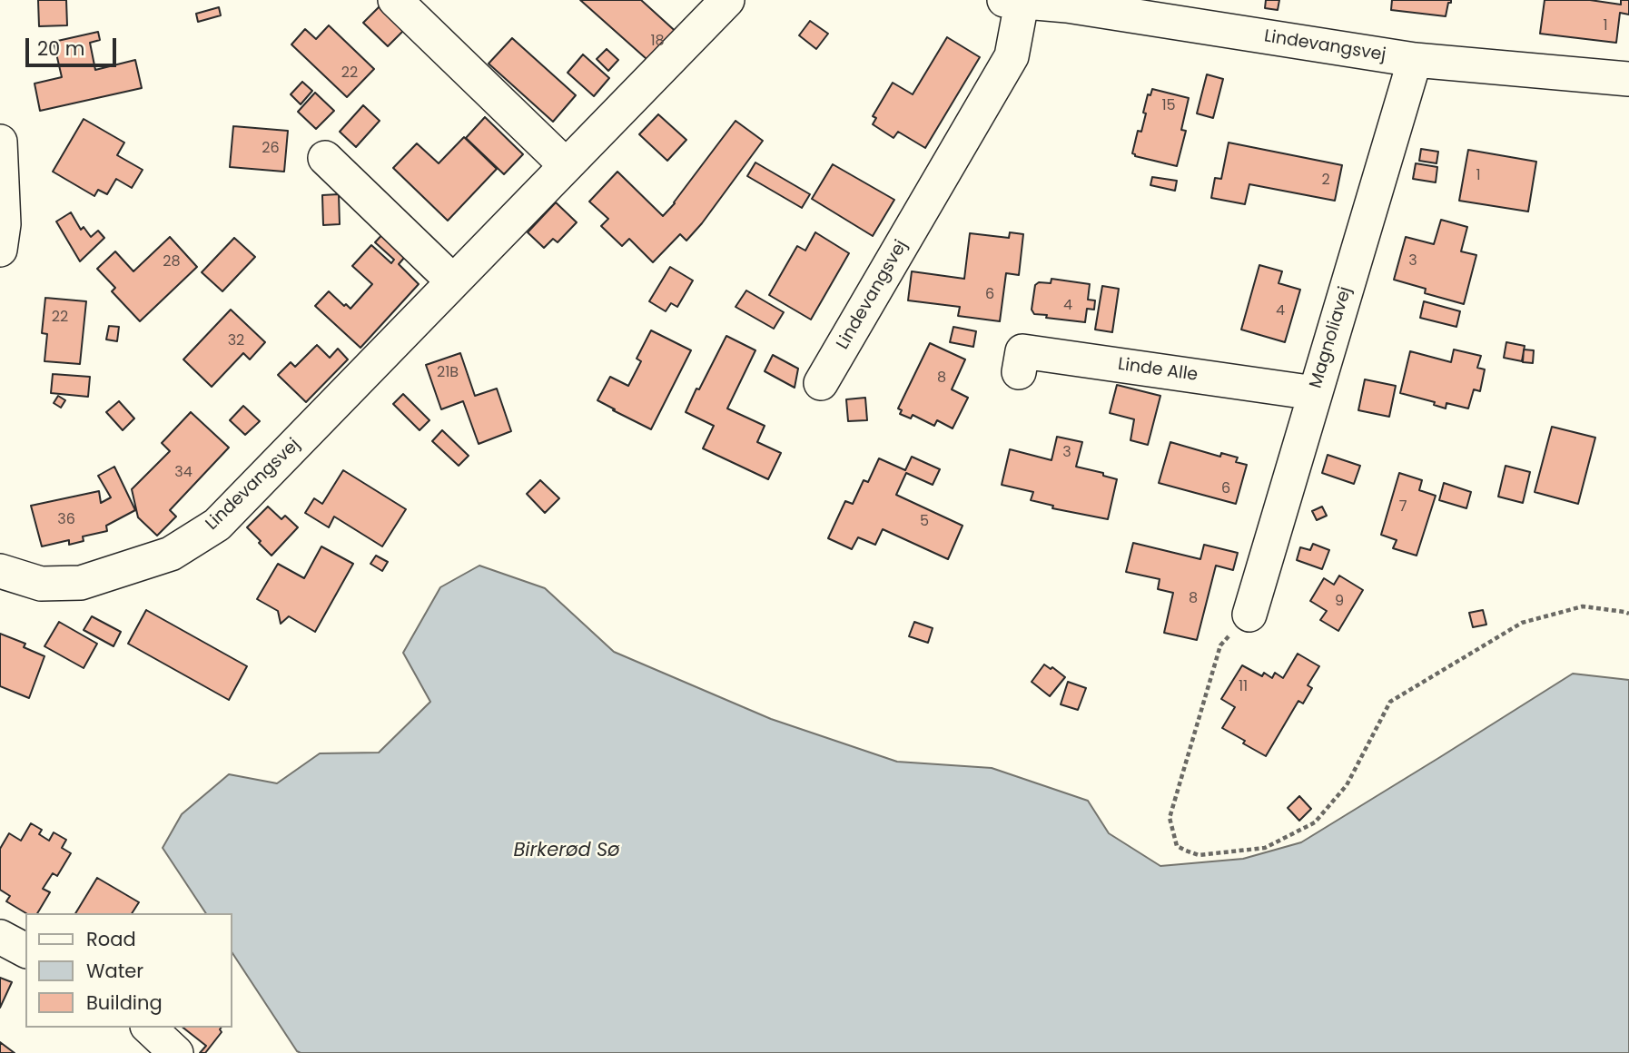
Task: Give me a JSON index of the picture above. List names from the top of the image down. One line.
{"streets":{"street":["Lindevangsvej","Magnoliavej","Linde Alle"]},"crossings":[["Lindevangsvej","Magnoliavej"],["Magnoliavej","Linde Alle"]],"water":["Birkerød Sø"],"house_numbers":["1","18","22","15","26","1","2","3","28","6","4","4","22","32","21B","8","3","34","6","7","36","5","8","9","11"],"legend":["Road","Water","Building"],"scale_bar":"20 m"}
